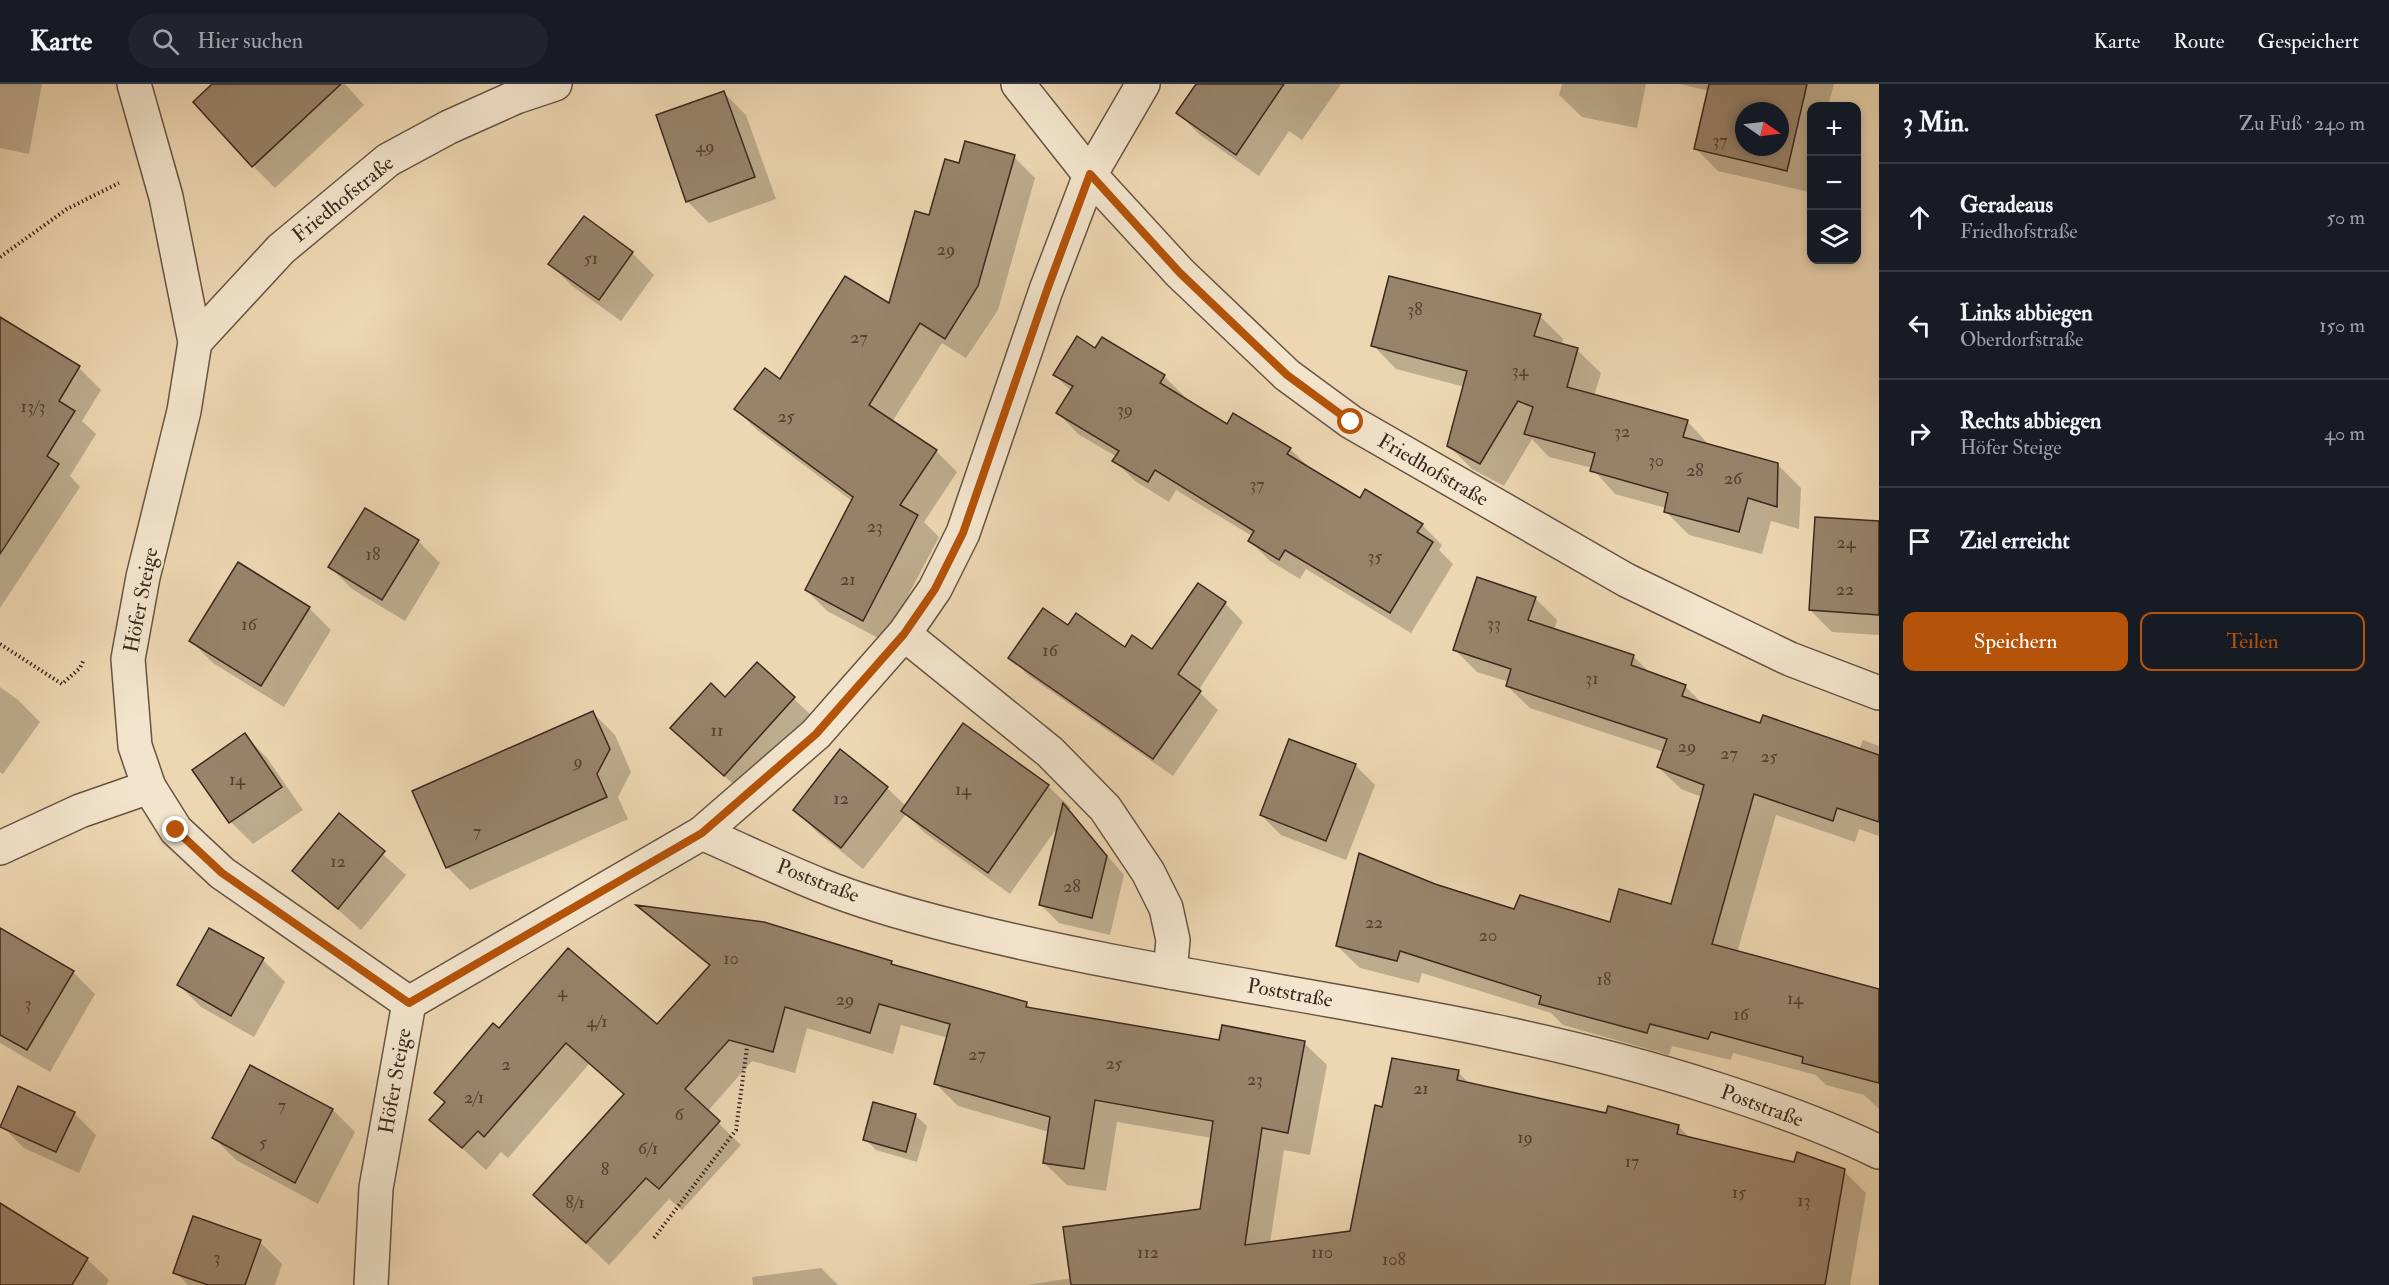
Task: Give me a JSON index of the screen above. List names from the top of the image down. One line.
{"streets":{"street":["Friedhofstraße","Höfer Steige","Poststraße"]},"crossings":[["Friedhofstraße","Höfer Steige"]],"house_numbers":["37","49","29","51","38","27","34","13/3","39","25","32","30","28","26","37","23","24","18","35","21","22","33","16","16","31","11","29","27","25","9","14","14","12","7","12","28","22","20","10","18","4","14","29","3","16","4/1","27","25","2","23","21","2/1","7","6","19","5","6/1","17","8","15","13","8/1","112","110","3","108"],"north":"right","page":{"header":"Karte","search":"Hier suchen","nav":["Karte","Route","Gespeichert"],"heading":["3 Min.","Zu Fuß · 240 m"],"map_buttons":["+","−"],"list":[["Geradeaus","Friedhofstraße","50 m"],["Links abbiegen","Oberdorfstraße","150 m"],["Rechts abbiegen","Höfer Steige","40 m"],"Ziel erreicht"],"buttons":["Speichern","Teilen"]}}
